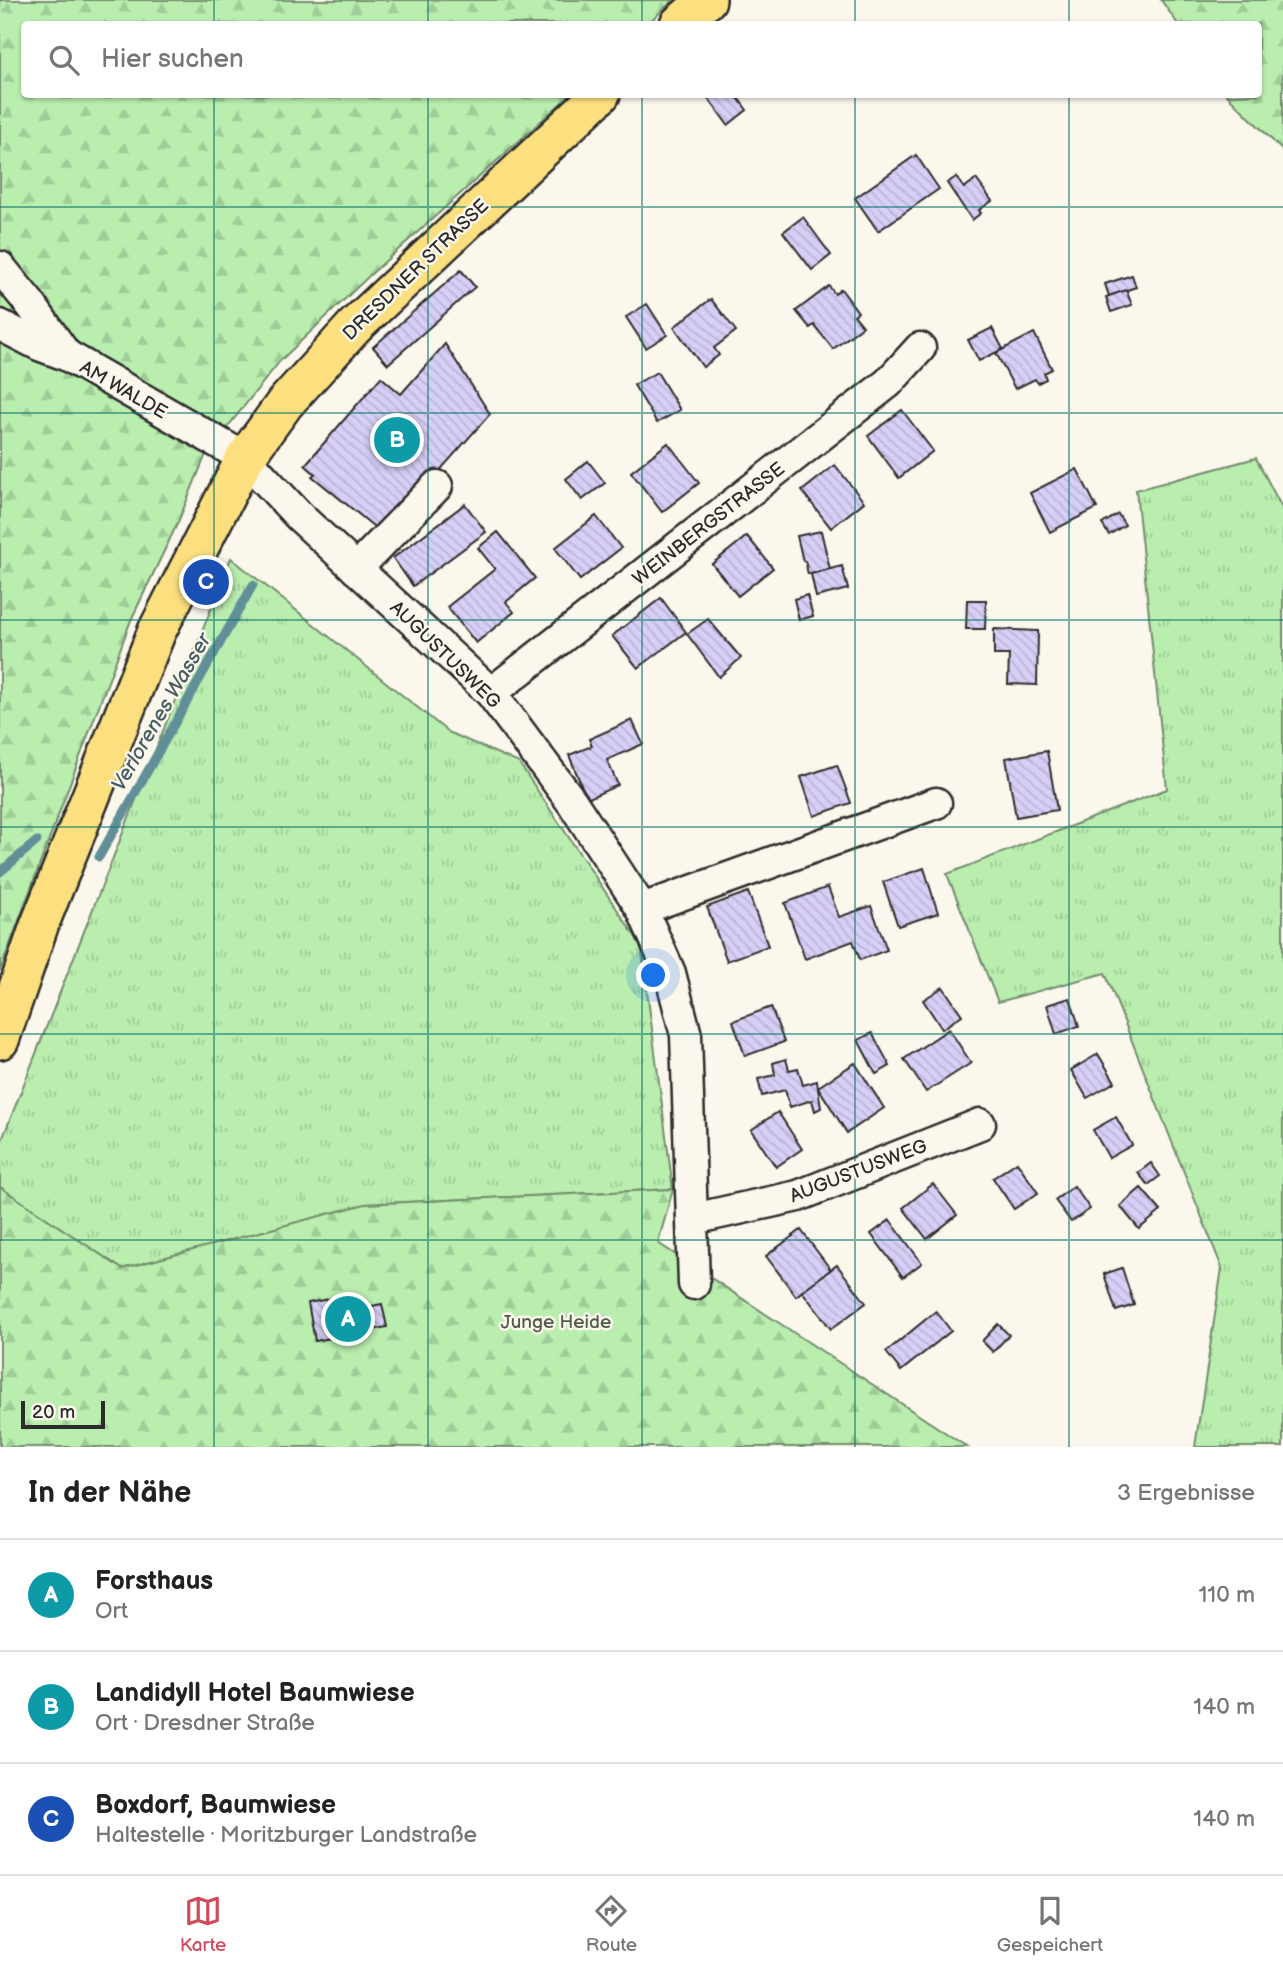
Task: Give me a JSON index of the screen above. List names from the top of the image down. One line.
{"streets":{"main road":["DRESDNER STRASSE"],"street":["AM WALDE","WEINBERGSTRASSE","AUGUSTUSWEG"]},"crossings":[["DRESDNER STRASSE","AM WALDE"],["DRESDNER STRASSE","AUGUSTUSWEG"],["AM WALDE","AUGUSTUSWEG"],["WEINBERGSTRASSE","AUGUSTUSWEG"]],"water":["Verlorenes Wasser"],"parks":["Junge Heide"],"scale_bar":"20 m","page":{"search":"Hier suchen","pins":["B","C","A"],"scale":"20 m","heading":["In der Nähe","3 Ergebnisse"],"list":[{"mark":"A","name":"Forsthaus","note":"Ort","value":"110 m"},{"mark":"B","name":"Landidyll Hotel Baumwiese","note":"Ort · Dresdner Straße","value":"140 m"},{"mark":"C","name":"Boxdorf, Baumwiese","note":"Haltestelle · Moritzburger Landstraße","value":"140 m"}],"nav":["Karte","Route","Gespeichert"]}}
